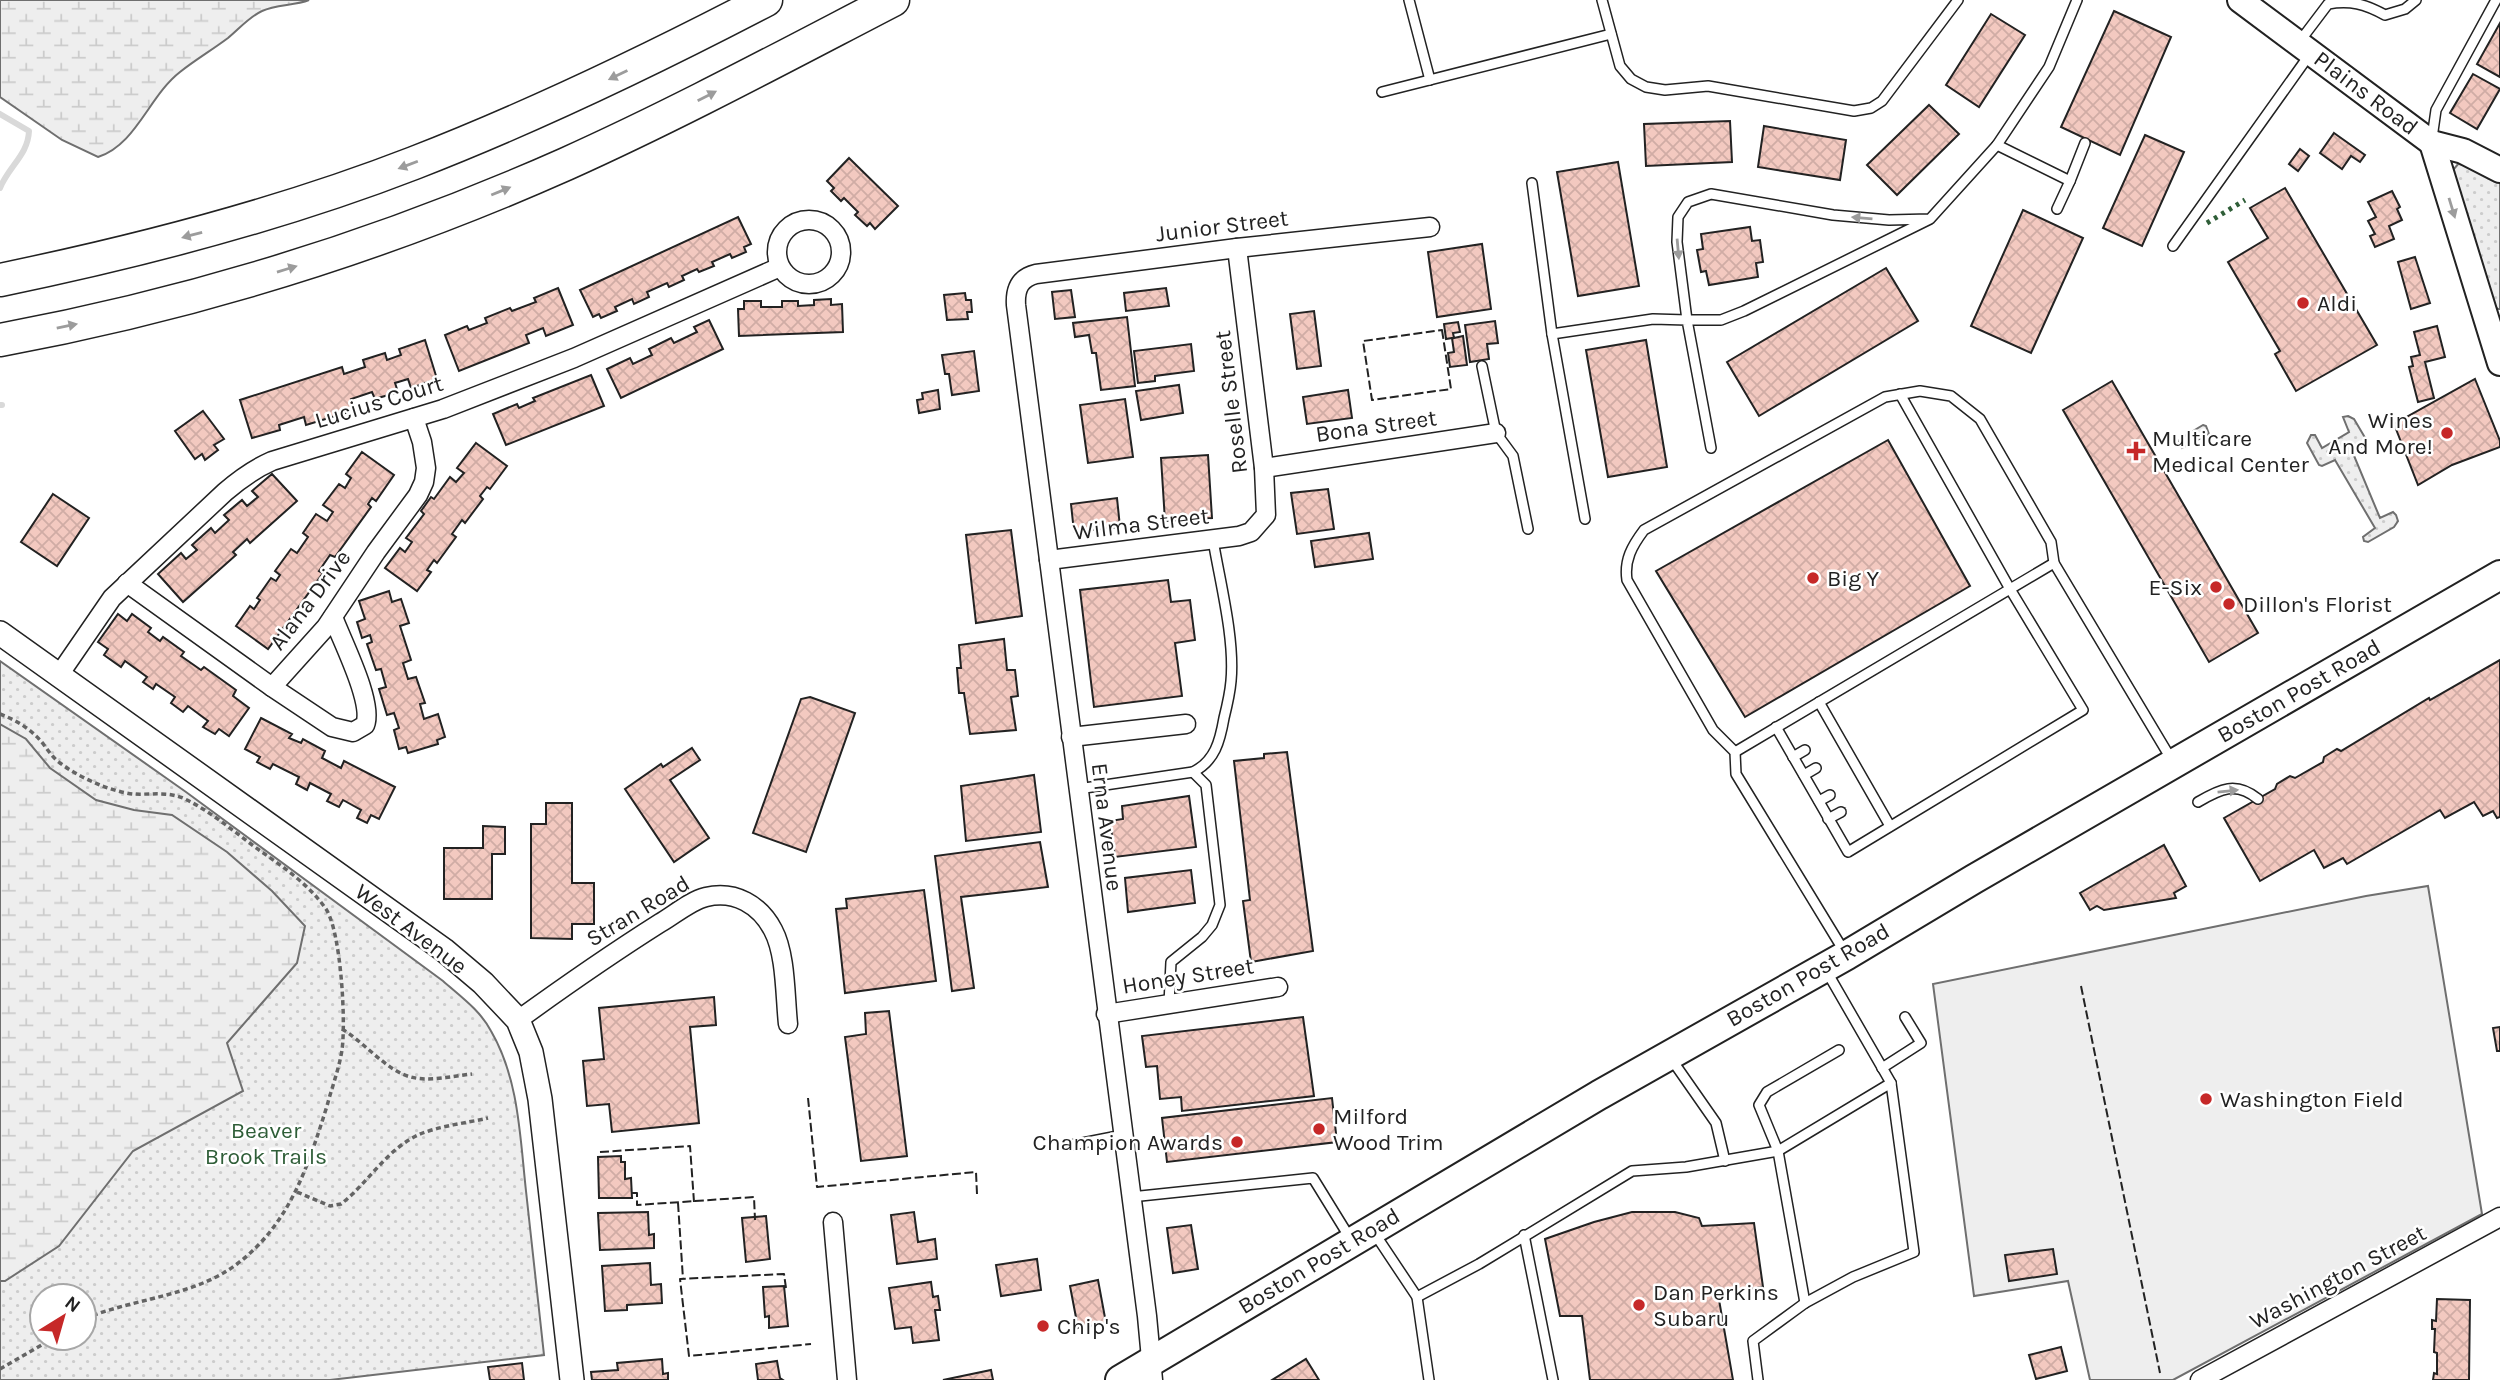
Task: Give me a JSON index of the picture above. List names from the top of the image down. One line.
{"streets":{"main road":["Plains Road","Boston Post Road"],"street":["Junior Street","Lucius Court","Roselle Street","Bona Street","Wilma Street","Alana Drive","Erna Avenue","Stran Road","West Avenue","Honey Street","Washington Street"]},"crossings":[["Junior Street","Roselle Street"],["Junior Street","Erna Avenue"],["Lucius Court","Alana Drive"],["Lucius Court","West Avenue"],["Roselle Street","Bona Street"],["Roselle Street","Wilma Street"],["Wilma Street","Erna Avenue"],["Boston Post Road","Erna Avenue"],["Erna Avenue","Honey Street"],["Stran Road","West Avenue"]],"parks":["Beaver Brook Trails"],"places":{"other":["Aldi","Wines And More!","Big Y","E-Six","Dillon's Florist","Washington Field","Milford Wood Trim","Champion Awards","Dan Perkins Subaru","Chip's"],"health":["Multicare Medical Center"]},"north":"top right"}
